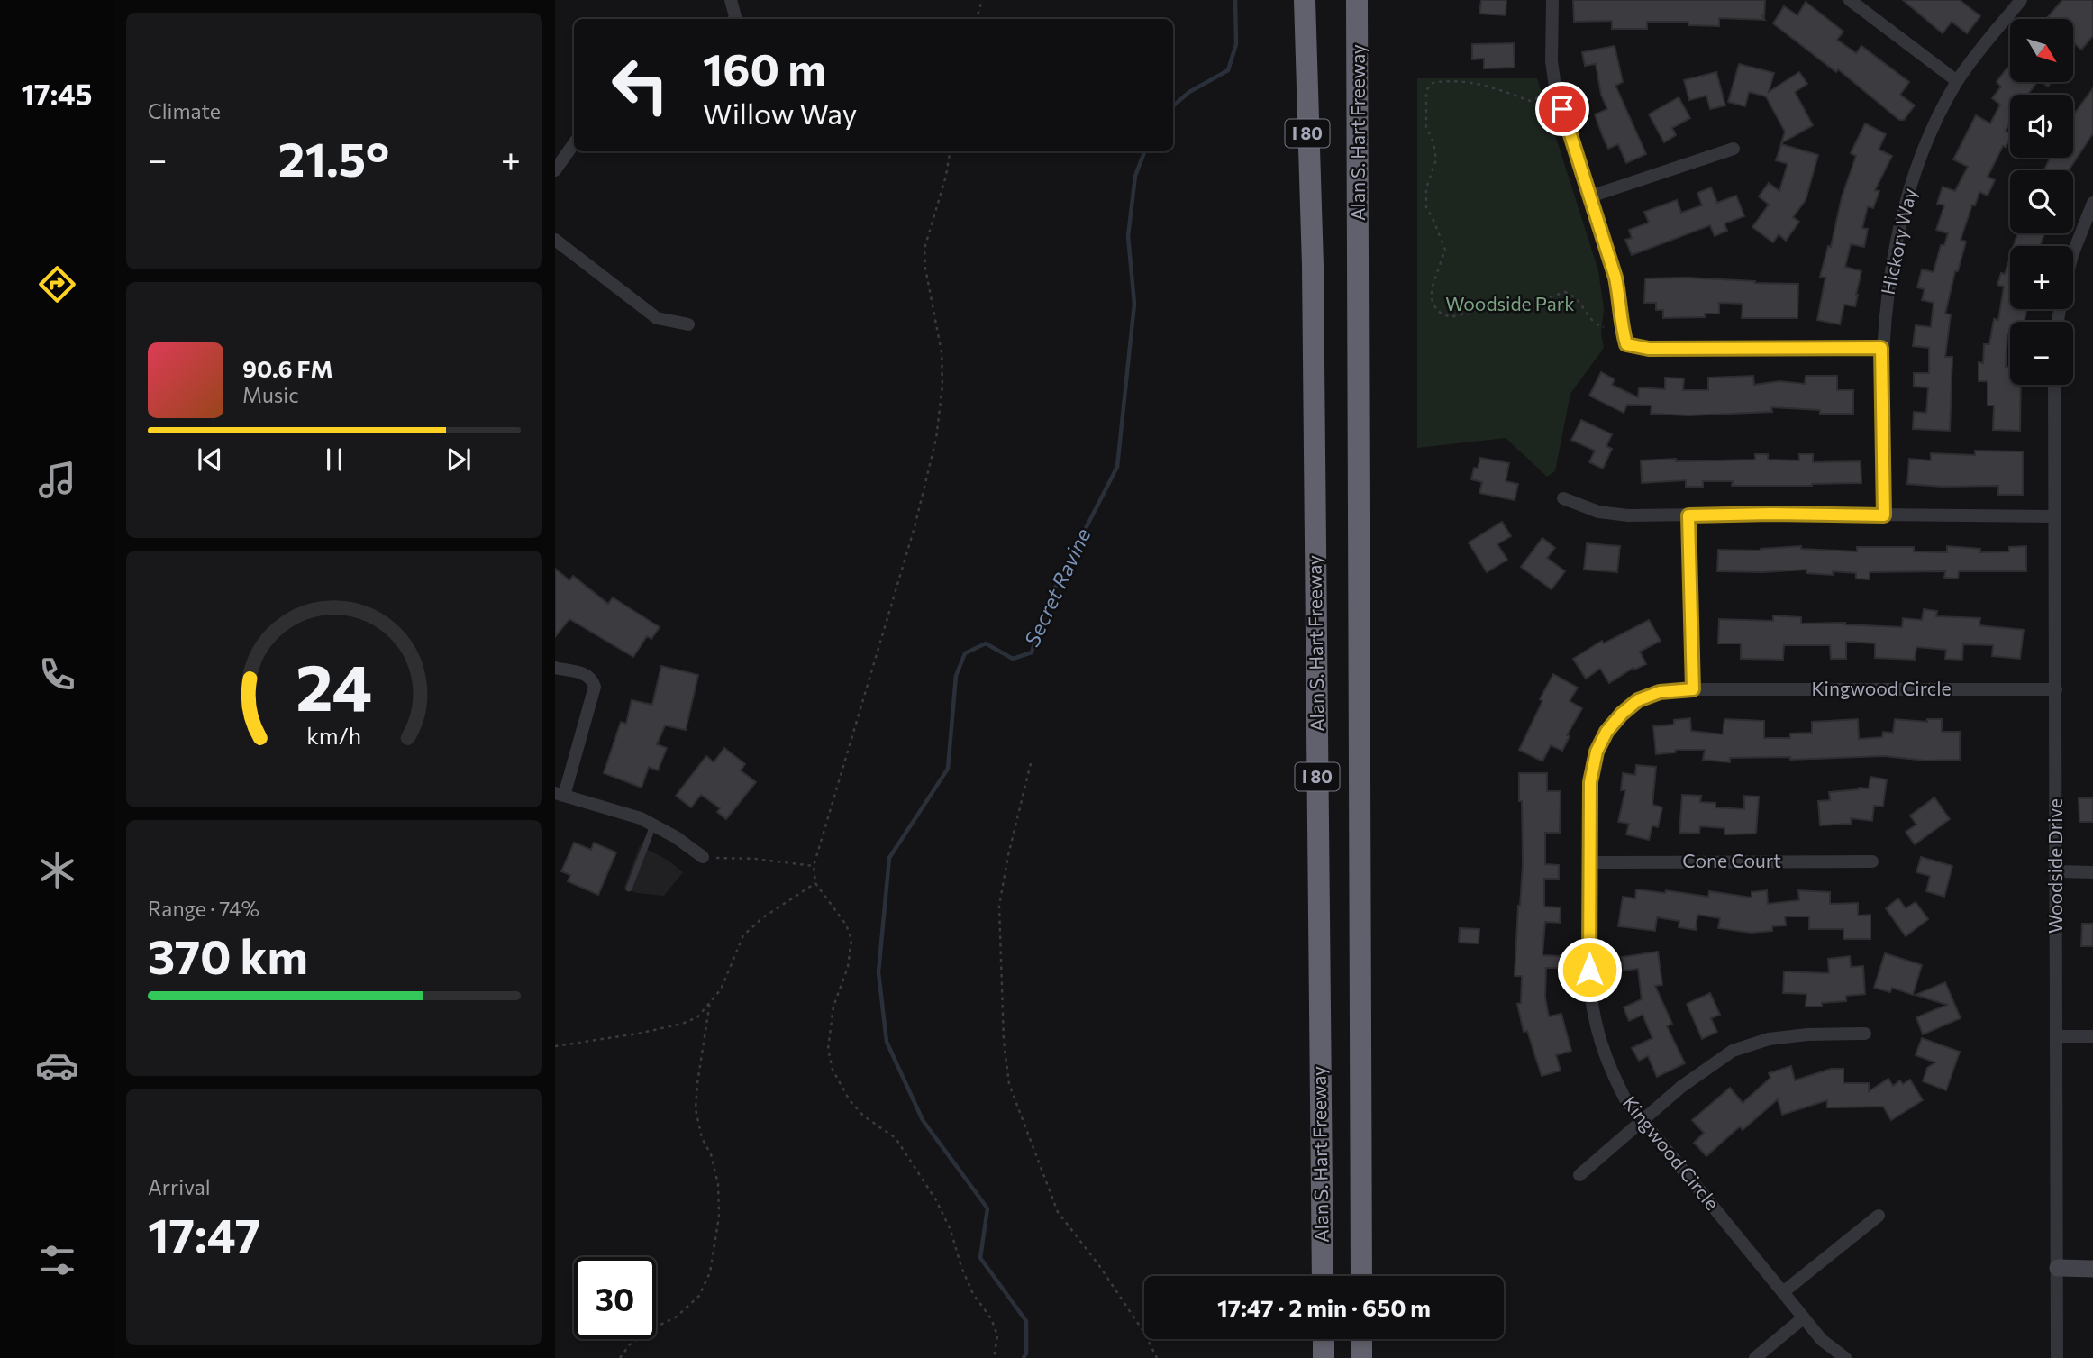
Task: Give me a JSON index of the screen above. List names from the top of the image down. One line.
{"streets":{"highway":["Alan S. Hart Freeway","I 80"],"street":["Hickory Way","Kingwood Circle","Cone Court","Woodside Drive"]},"crossings":[["Kingwood Circle","Cone Court"],["Kingwood Circle","Woodside Drive"]],"water":["Secret Ravine"],"parks":["Woodside Park"],"north":"bottom right","page":{"tabs":"17:45","tile":["Climate",["Range · 74%","370 km"],["Arrival","17:47"]],"map_buttons":["+","−"],"turn":["160 m","Willow Way"],"heat":["−","21.5°","+"],"song":["90.6 FM","Music"],"limit":"30","trip":"17:47 · 2 min · 650 m","gauge":["24","km/h"]}}
